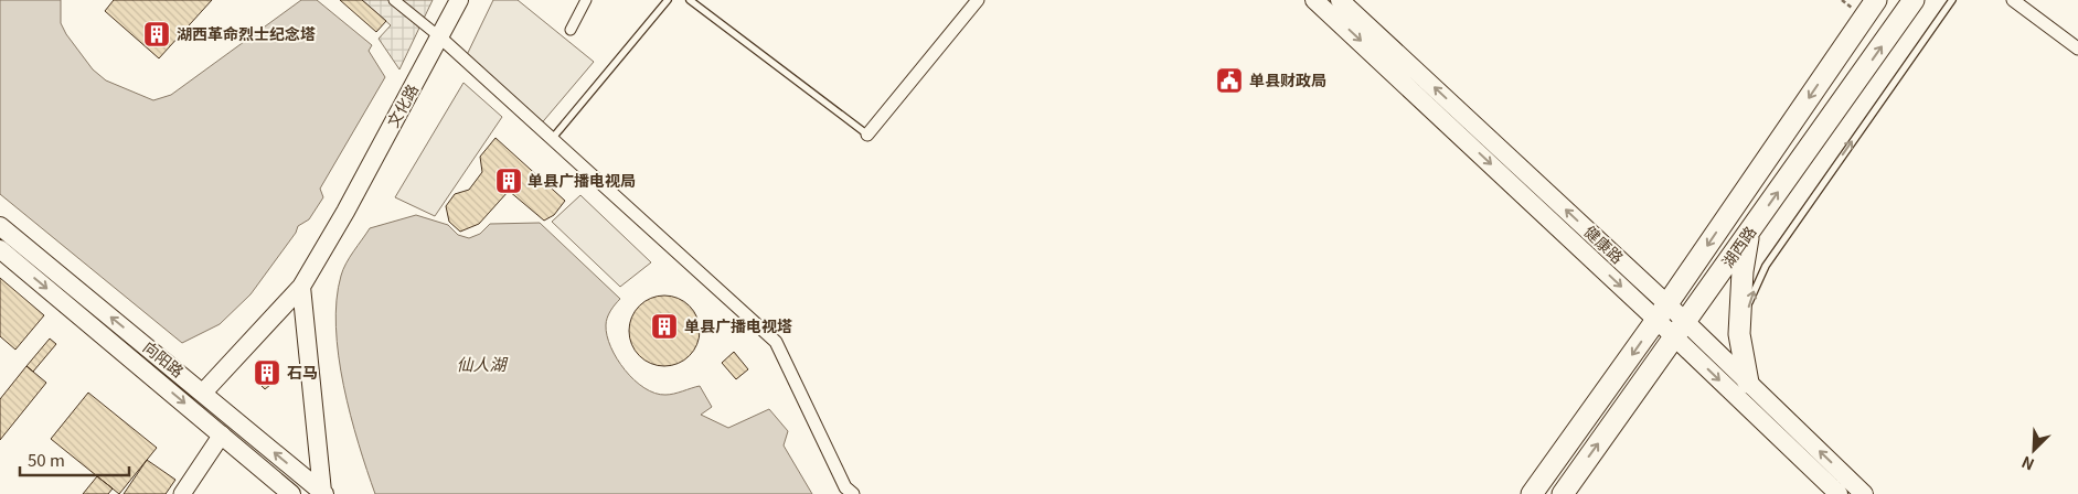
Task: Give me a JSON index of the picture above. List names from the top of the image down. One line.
{"streets":{"main road":["文化路","健康路","湖西路","向阳路"]},"crossings":[["健康路","湖西路"]],"water":["仙人湖"],"places":{"building":["湖西革命烈士纪念塔","单县广播电视局","单县广播电视塔","石马"],"public building":["单县财政局"]},"scale_bar":"50 m","north":"bottom left"}
